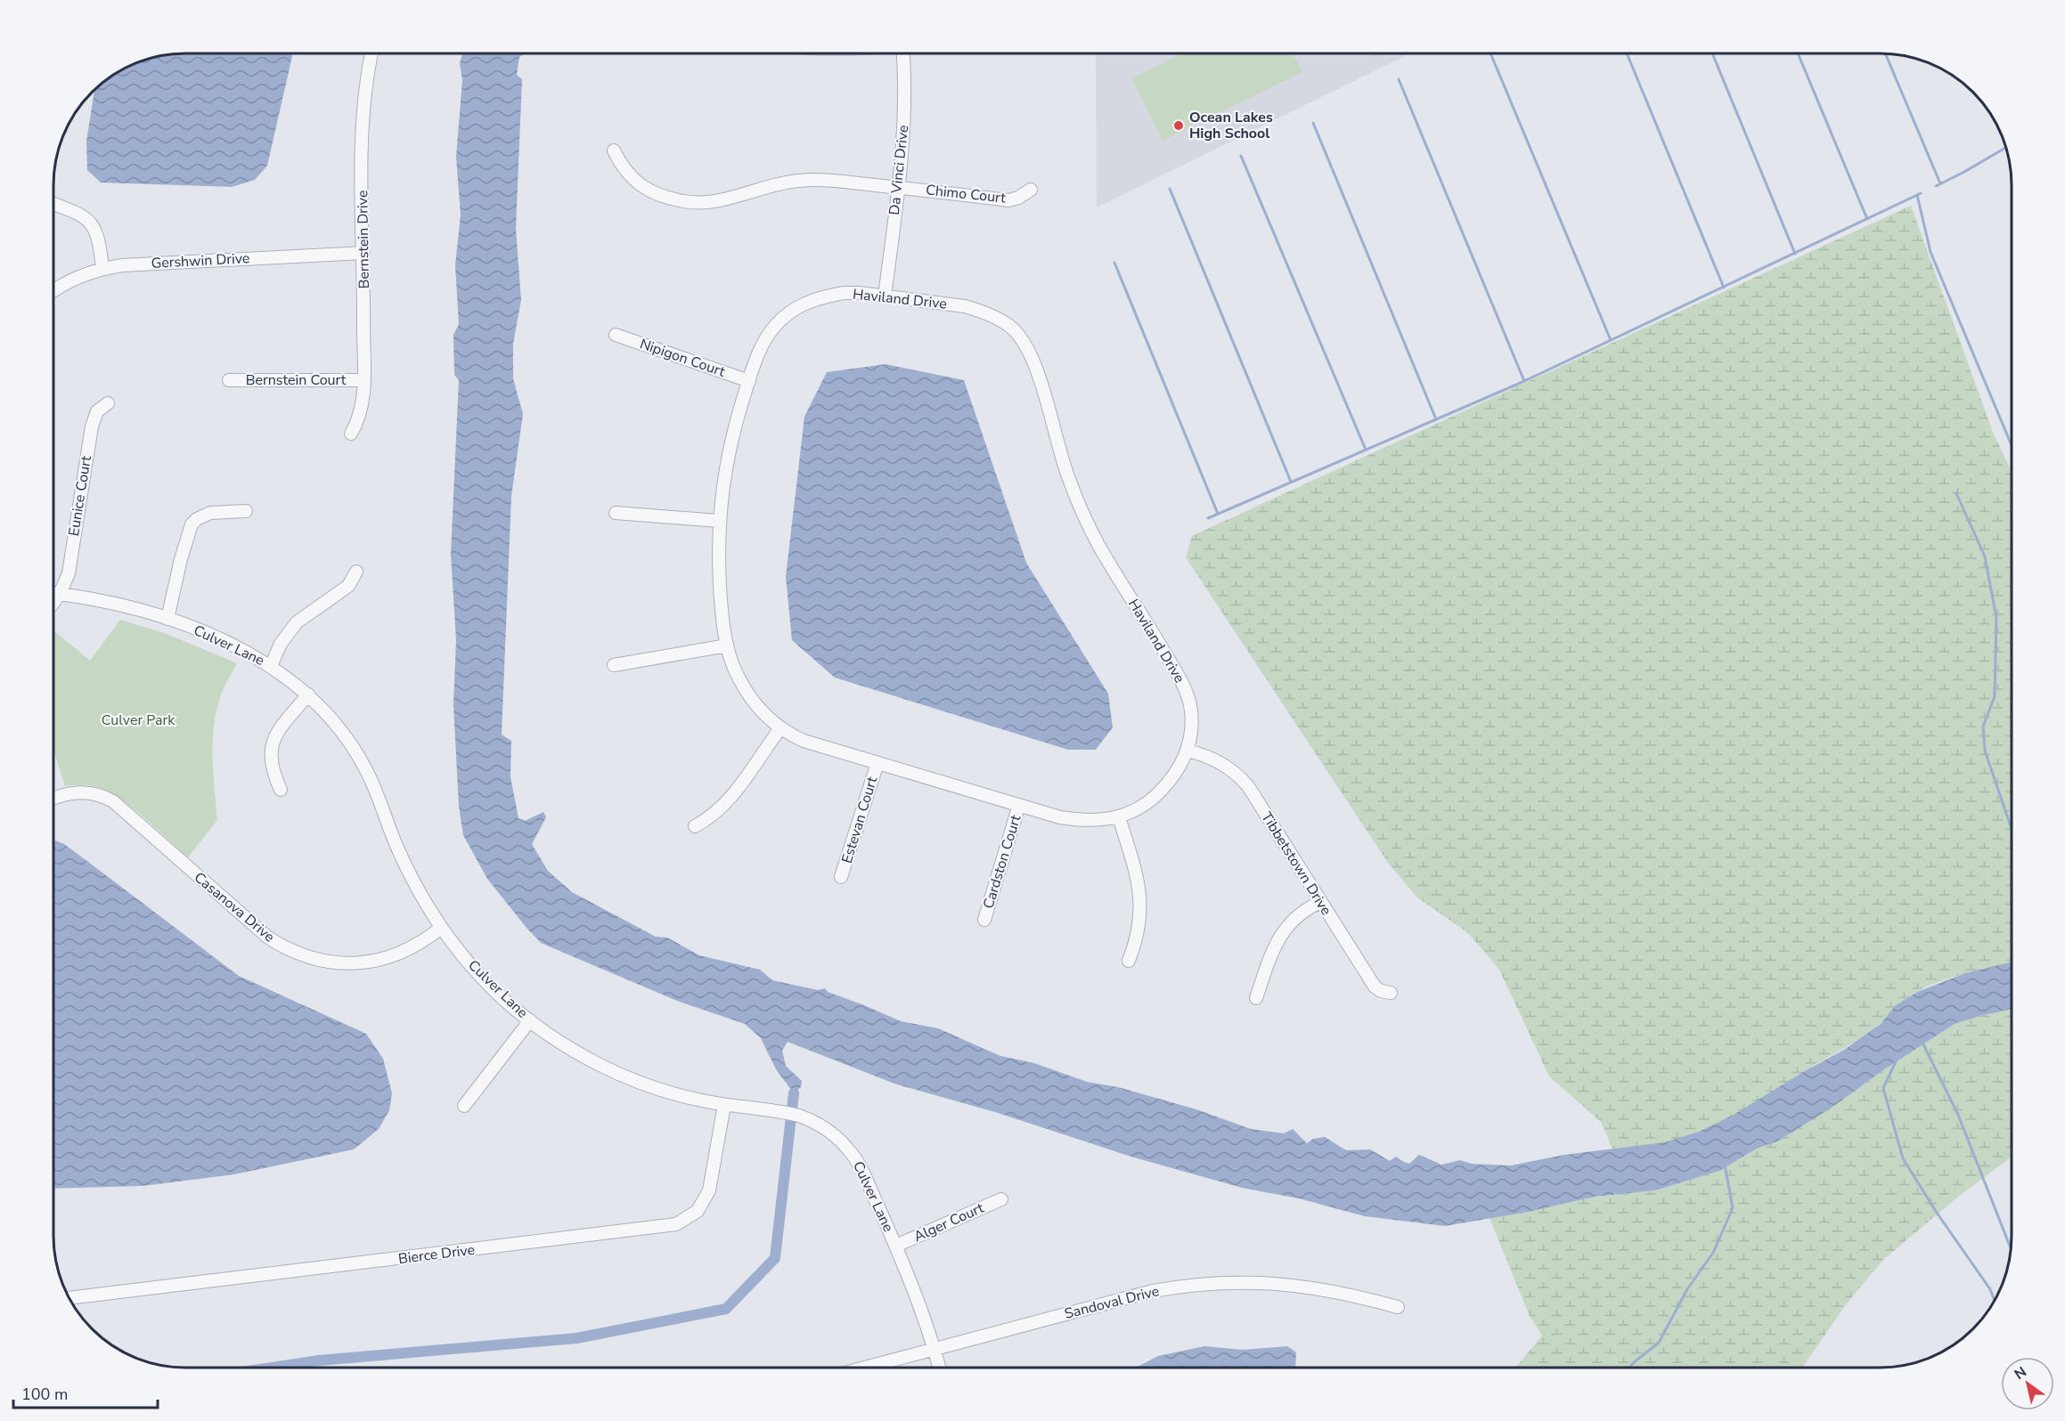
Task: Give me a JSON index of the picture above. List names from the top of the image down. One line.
{"streets":{"street":["Da Vinci Drive","Chimo Court","Bernstein Drive","Gershwin Drive","Haviland Drive","Nipigon Court","Bernstein Court","Eunice Court","Culver Lane","Estevan Court","Cardston Court","Tibbetstown Drive","Casanova Drive","Alger Court","Bierce Drive","Sandoval Drive"]},"crossings":[["Da Vinci Drive","Chimo Court"],["Da Vinci Drive","Haviland Drive"],["Bernstein Drive","Gershwin Drive"],["Bernstein Drive","Bernstein Court"],["Haviland Drive","Nipigon Court"],["Haviland Drive","Estevan Court"],["Haviland Drive","Cardston Court"],["Haviland Drive","Tibbetstown Drive"],["Eunice Court","Culver Lane"],["Culver Lane","Casanova Drive"],["Culver Lane","Alger Court"],["Culver Lane","Bierce Drive"],["Culver Lane","Sandoval Drive"]],"parks":["Culver Park"],"places":["Ocean Lakes High School"],"scale_bar":"100 m","north":"top left"}
